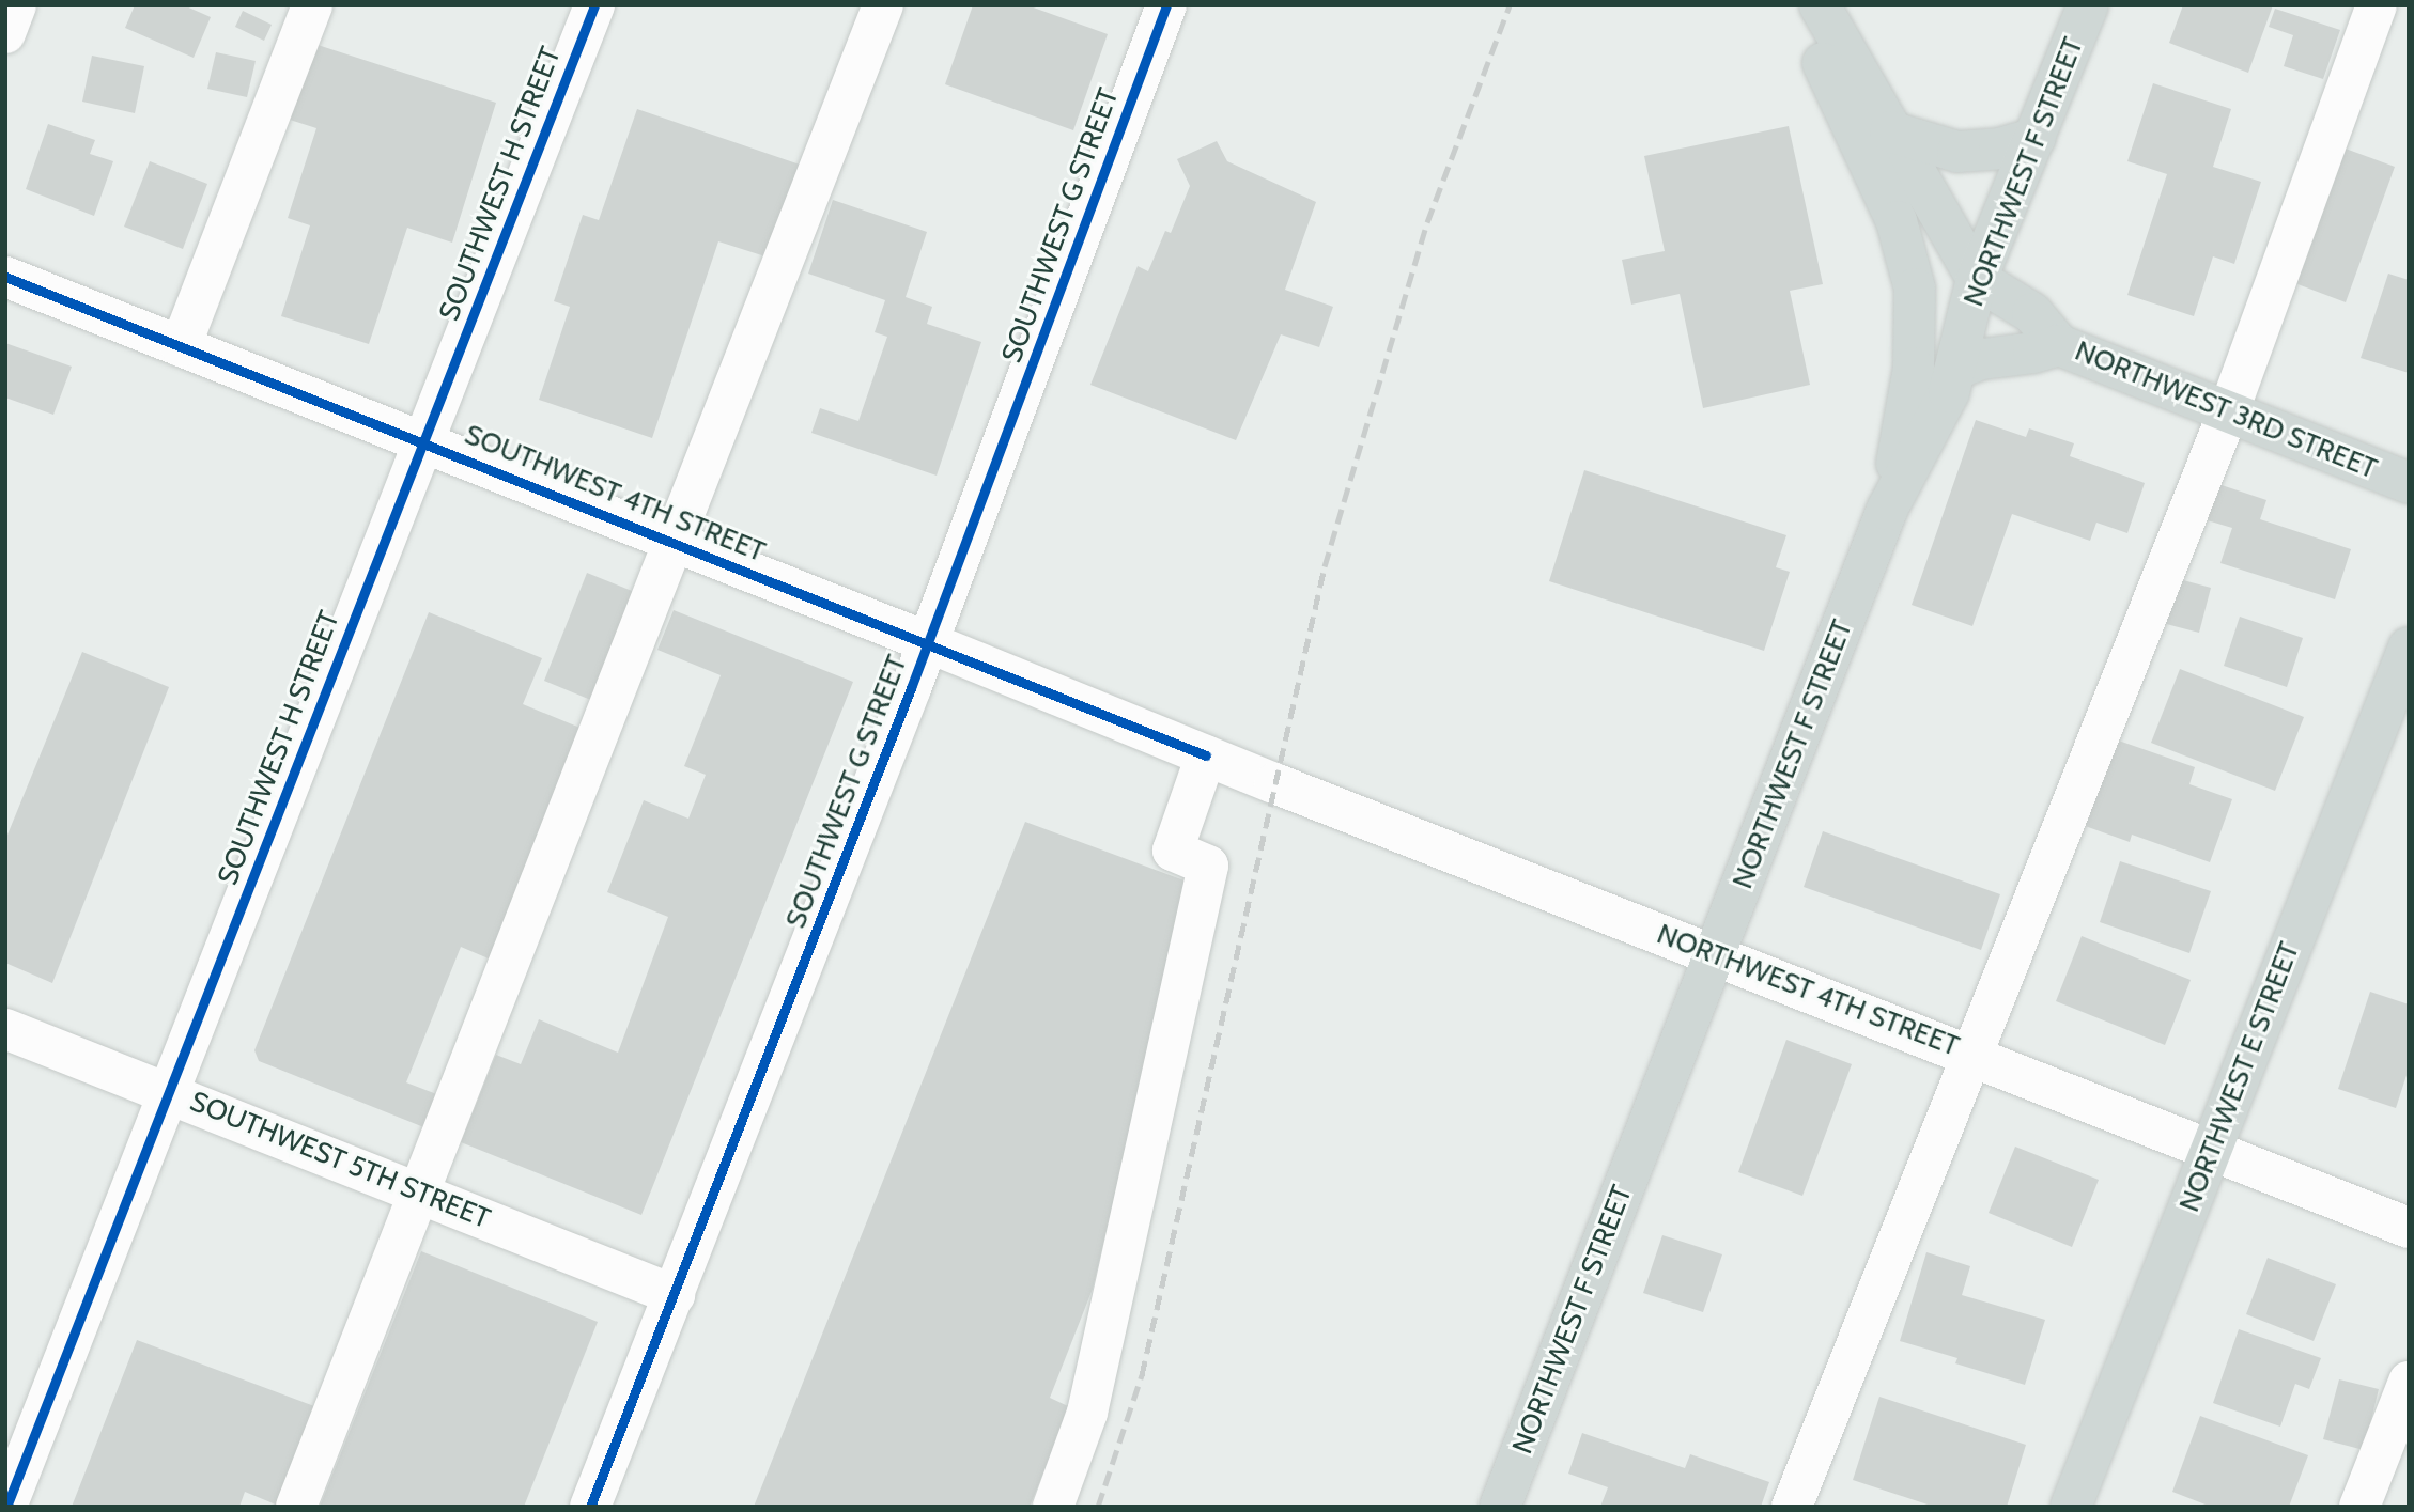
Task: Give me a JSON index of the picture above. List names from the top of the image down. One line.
{"streets":{"main road":["NORTHWEST F STREET","NORTHWEST 3RD STREET","NORTHWEST E STREET"],"street":["SOUTHWEST H STREET","SOUTHWEST G STREET","SOUTHWEST 4TH STREET","NORTHWEST 4TH STREET","SOUTHWEST 5TH STREET"]},"crossings":[["NORTHWEST F STREET","NORTHWEST 3RD STREET"],["NORTHWEST F STREET","NORTHWEST 4TH STREET"],["SOUTHWEST H STREET","SOUTHWEST 4TH STREET"],["SOUTHWEST H STREET","SOUTHWEST 5TH STREET"],["SOUTHWEST G STREET","SOUTHWEST 4TH STREET"],["SOUTHWEST G STREET","SOUTHWEST 5TH STREET"],["SOUTHWEST 4TH STREET","NORTHWEST 4TH STREET"],["NORTHWEST 4TH STREET","NORTHWEST E STREET"]]}
